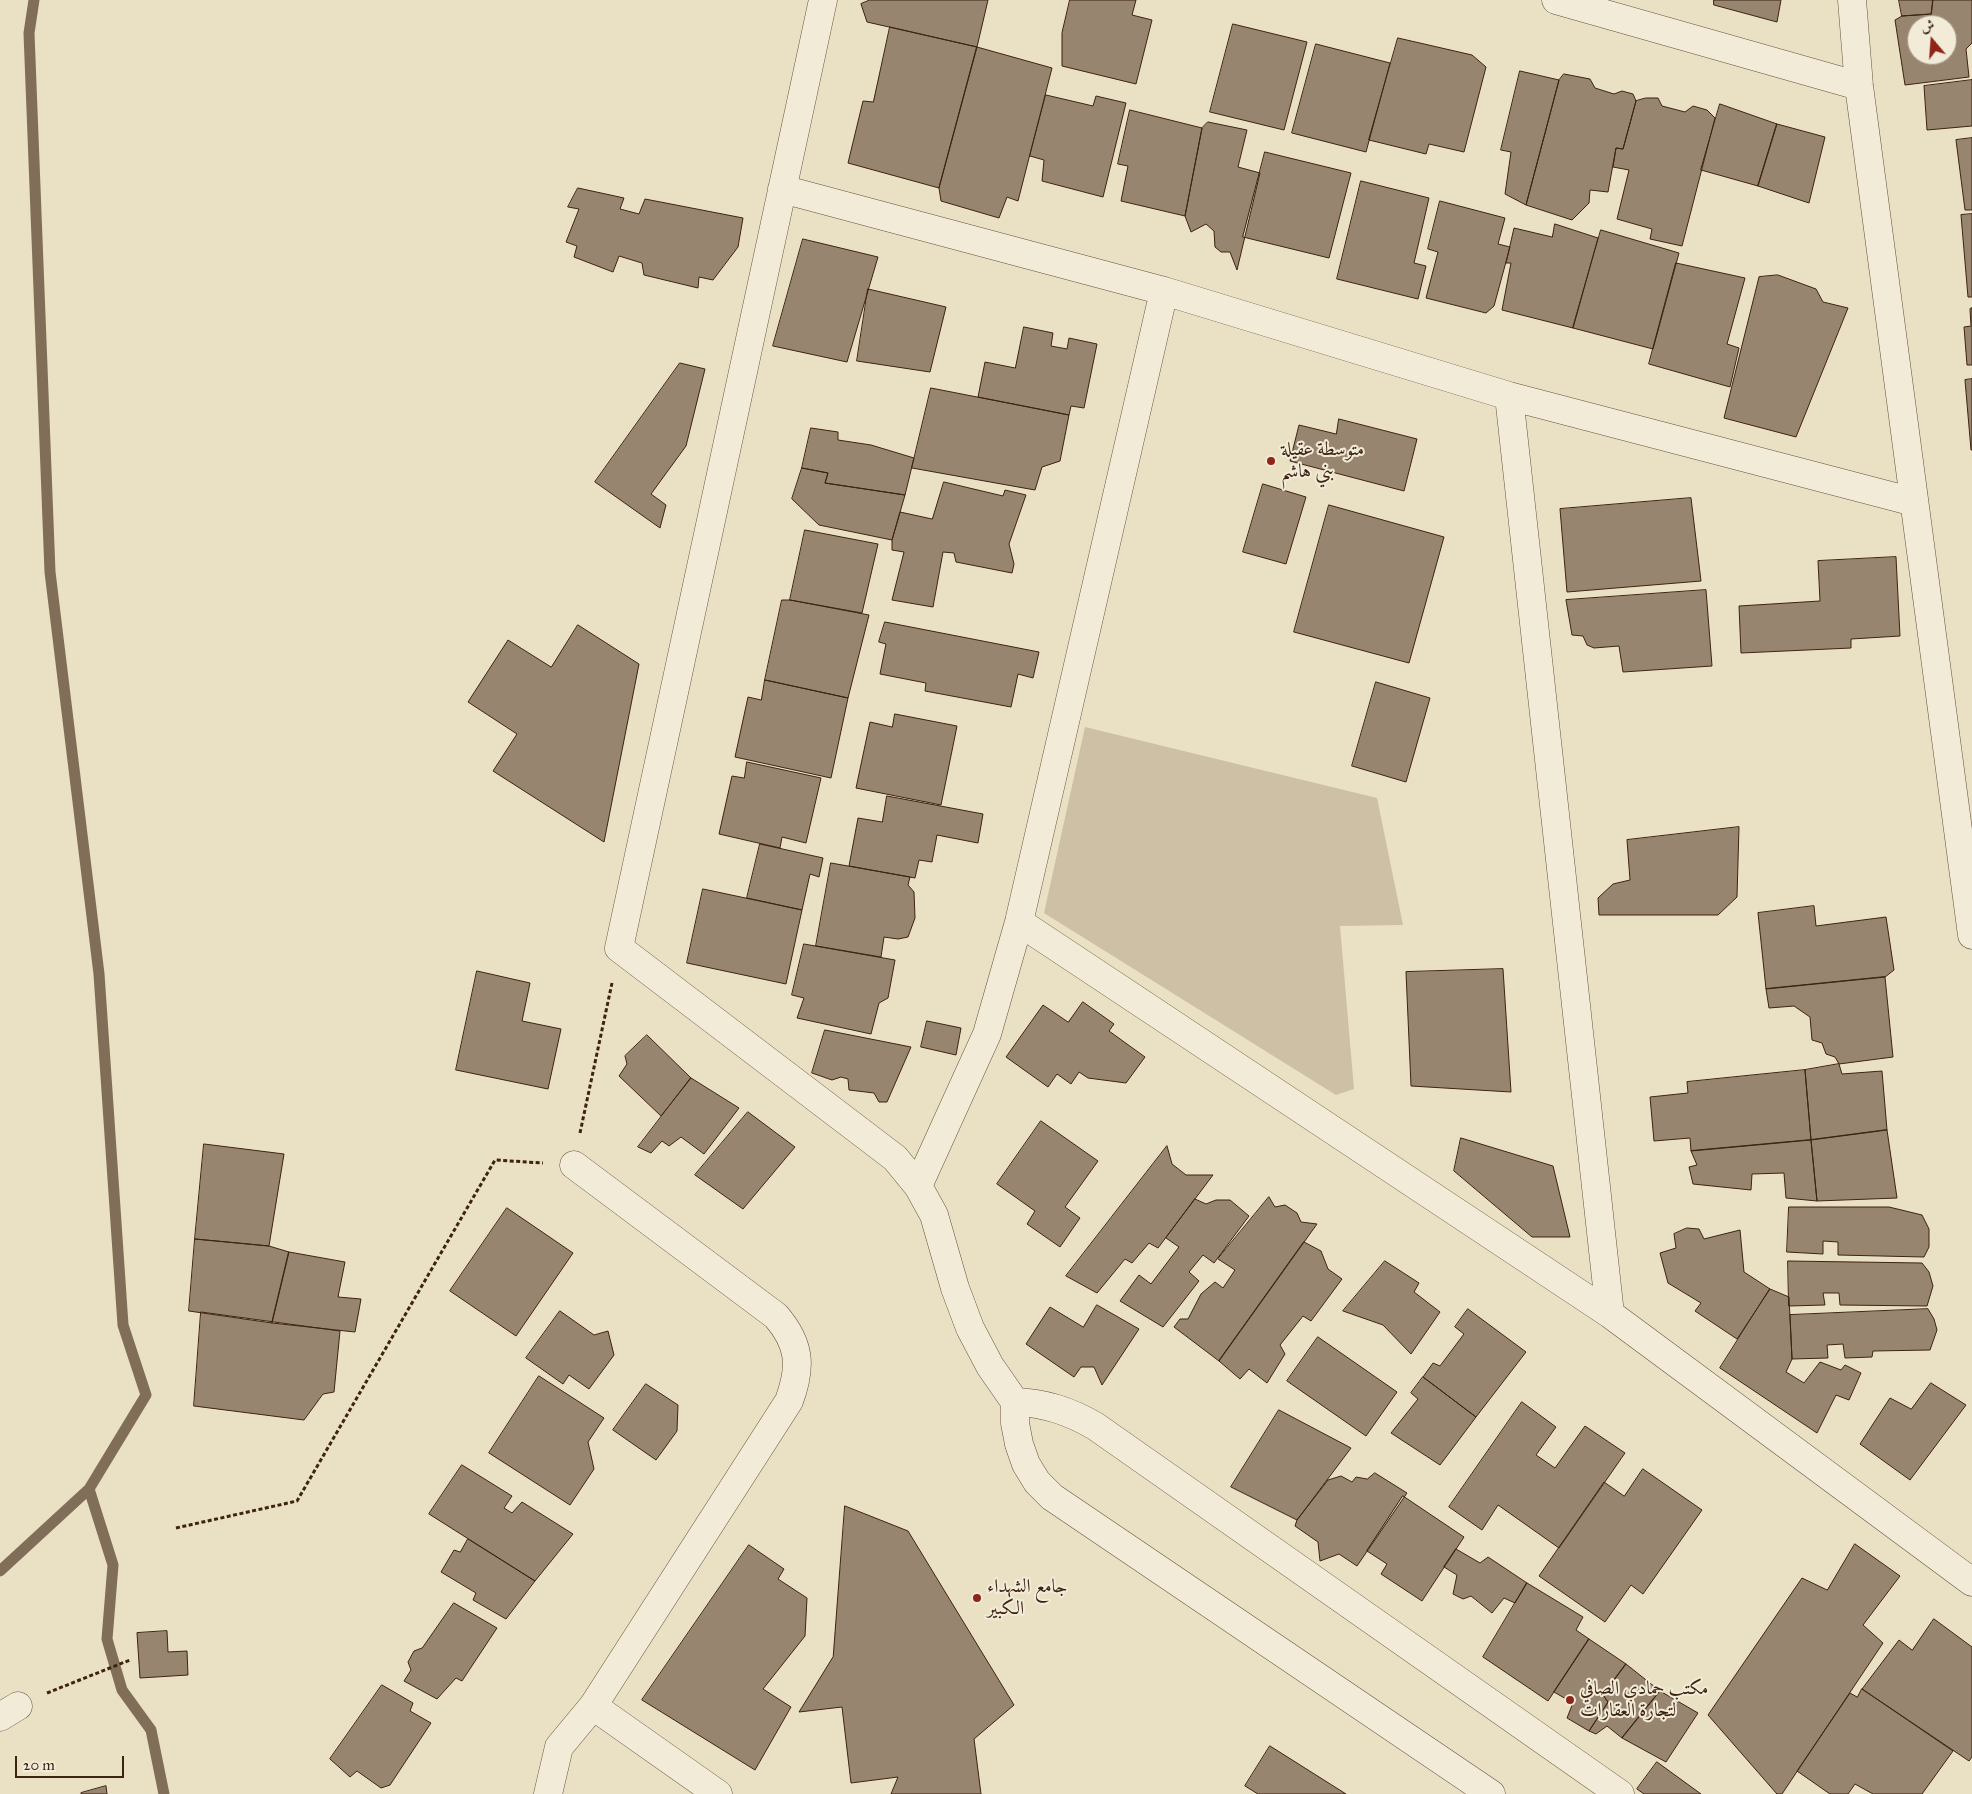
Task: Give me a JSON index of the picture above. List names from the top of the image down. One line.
{"places":["متوسطة عقيلة بني هاشم","جامع الشهداء الكبير","مكتب حمادي الصافي لتجارة العقارات"],"scale_bar":"20 m","north":"top"}
